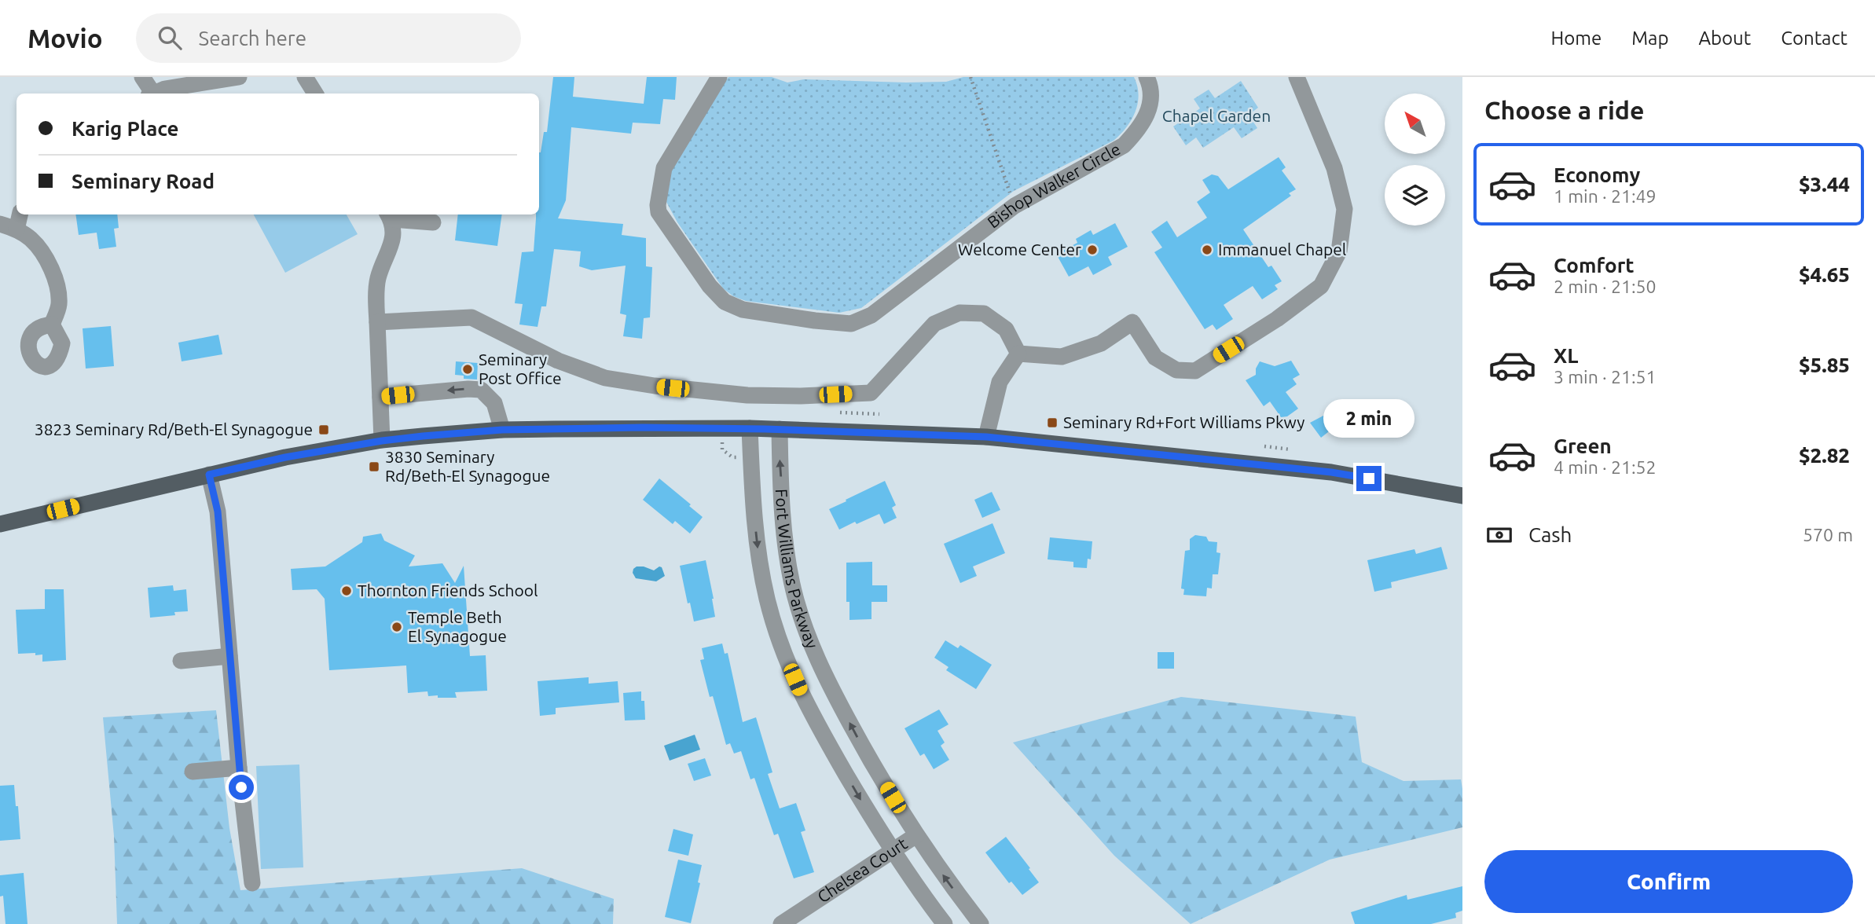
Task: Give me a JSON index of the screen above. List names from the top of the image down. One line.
{"streets":{"street":["Bishop Walker Circle","Fort Williams Parkway","Chelsea Court"]},"crossings":[["Fort Williams Parkway","Chelsea Court"]],"parks":["Chapel Garden"],"places":{"other":["Welcome Center","Immanuel Chapel","Seminary Post Office","Thornton Friends School","Temple Beth El Synagogue"],"transit":["Seminary Rd+Fort Williams Pkwy","3823 Seminary Rd/Beth-El Synagogue","3830 Seminary Rd/Beth-El Synagogue"]},"north":"top left","page":{"header":"Movio","search":"Search here","nav":["Home","Map","About","Contact"],"heading":"Choose a ride","banner":["Karig Place","Seminary Road"],"list":[{"name":"Economy","note":"1 min · 21:49","value":"$3.44"},{"name":"Comfort","note":"2 min · 21:50","value":"$4.65"},{"name":"XL","note":"3 min · 21:51","value":"$5.85"},{"name":"Green","note":"4 min · 21:52","value":"$2.82"}],"bubble":"2 min","pay":["Cash","570 m"],"buttons":"Confirm"}}
